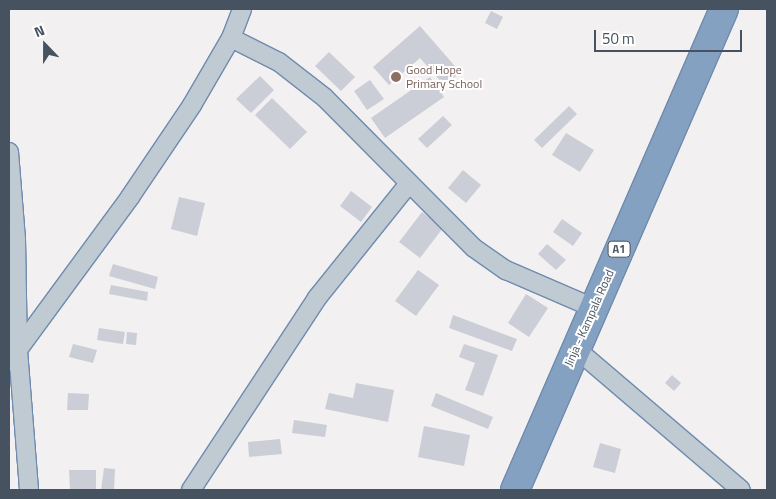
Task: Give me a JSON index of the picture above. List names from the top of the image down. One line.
{"streets":{"highway":["A1","Jinja - Kampala Road"]},"places":["Good Hope Primary School"],"scale_bar":"50 m","north":"top"}
